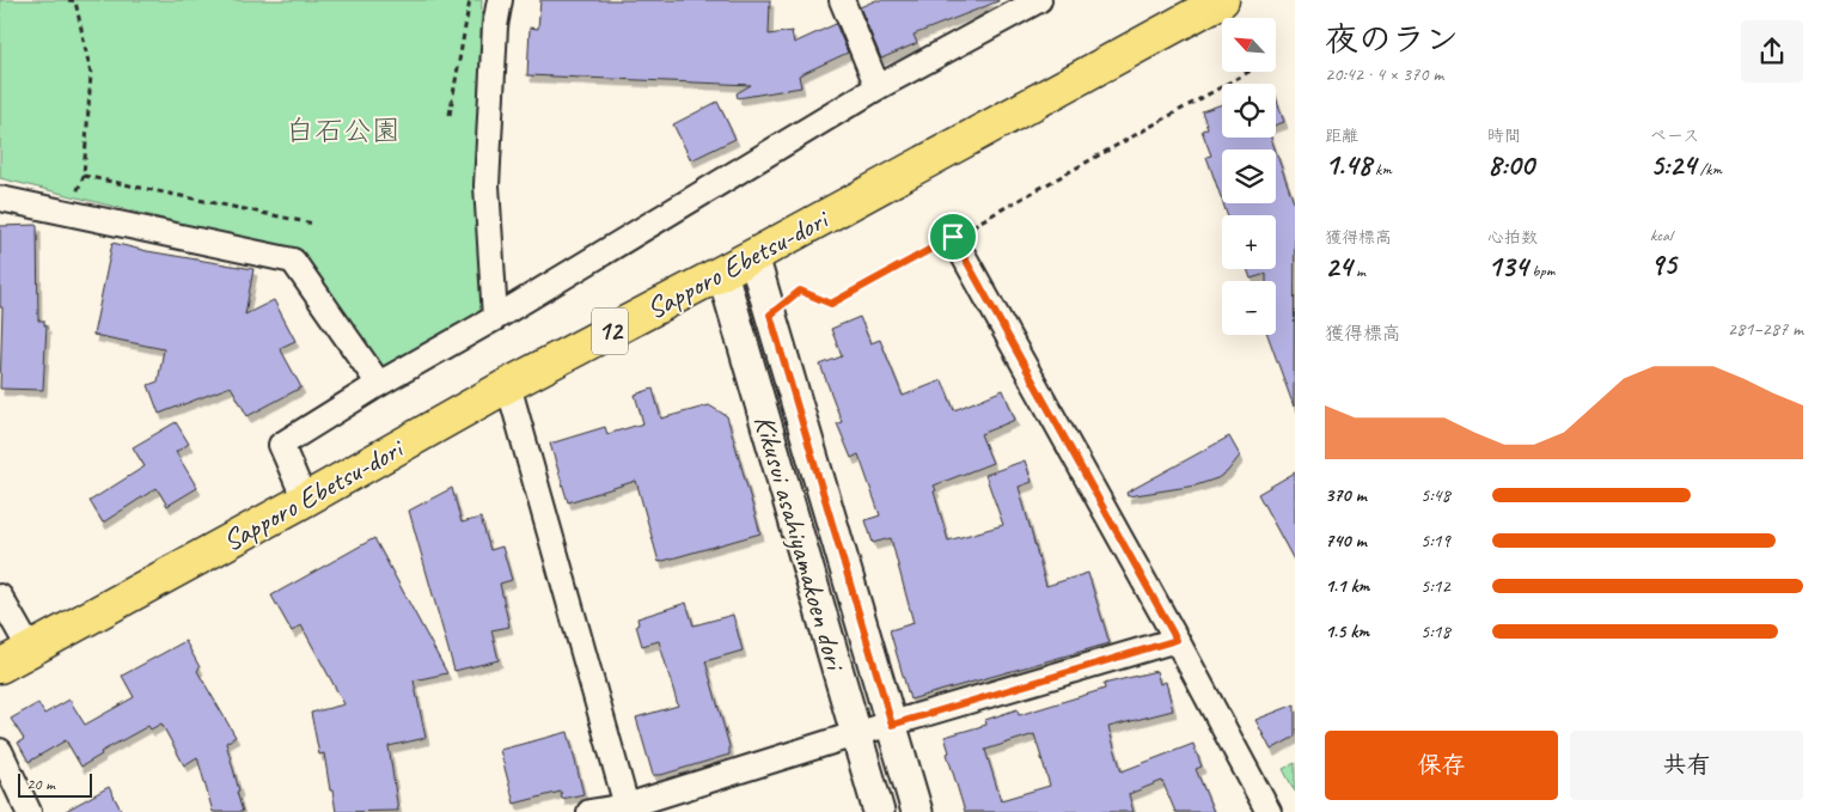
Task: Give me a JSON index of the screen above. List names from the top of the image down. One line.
{"streets":{"highway":["Sapporo Ebetsu-dori","12"],"street":["Kikusui asahiyamakoen dori"]},"crossings":[["Sapporo Ebetsu-dori","Kikusui asahiyamakoen dori"]],"parks":["白石公園"],"scale_bar":"20 m","north":"top left","page":{"heading":["夜のラン","20:42 · 4 × 370 m"],"map_buttons":["+","−"],"stats":[["距離","1.48 km"],["時間","8:00"],["ペース","5:24 /km"],["獲得標高","24 m"],["心拍数","134 bpm"],["kcal","95"]],"chart":["獲得標高","281–287 m"],"list":[{"name":"370 m","note":"5:48"},{"name":"740 m","note":"5:19"},{"name":"1.1 km","note":"5:12"},{"name":"1.5 km","note":"5:18"}],"buttons":["保存","共有"],"scale":"20 m"}}
